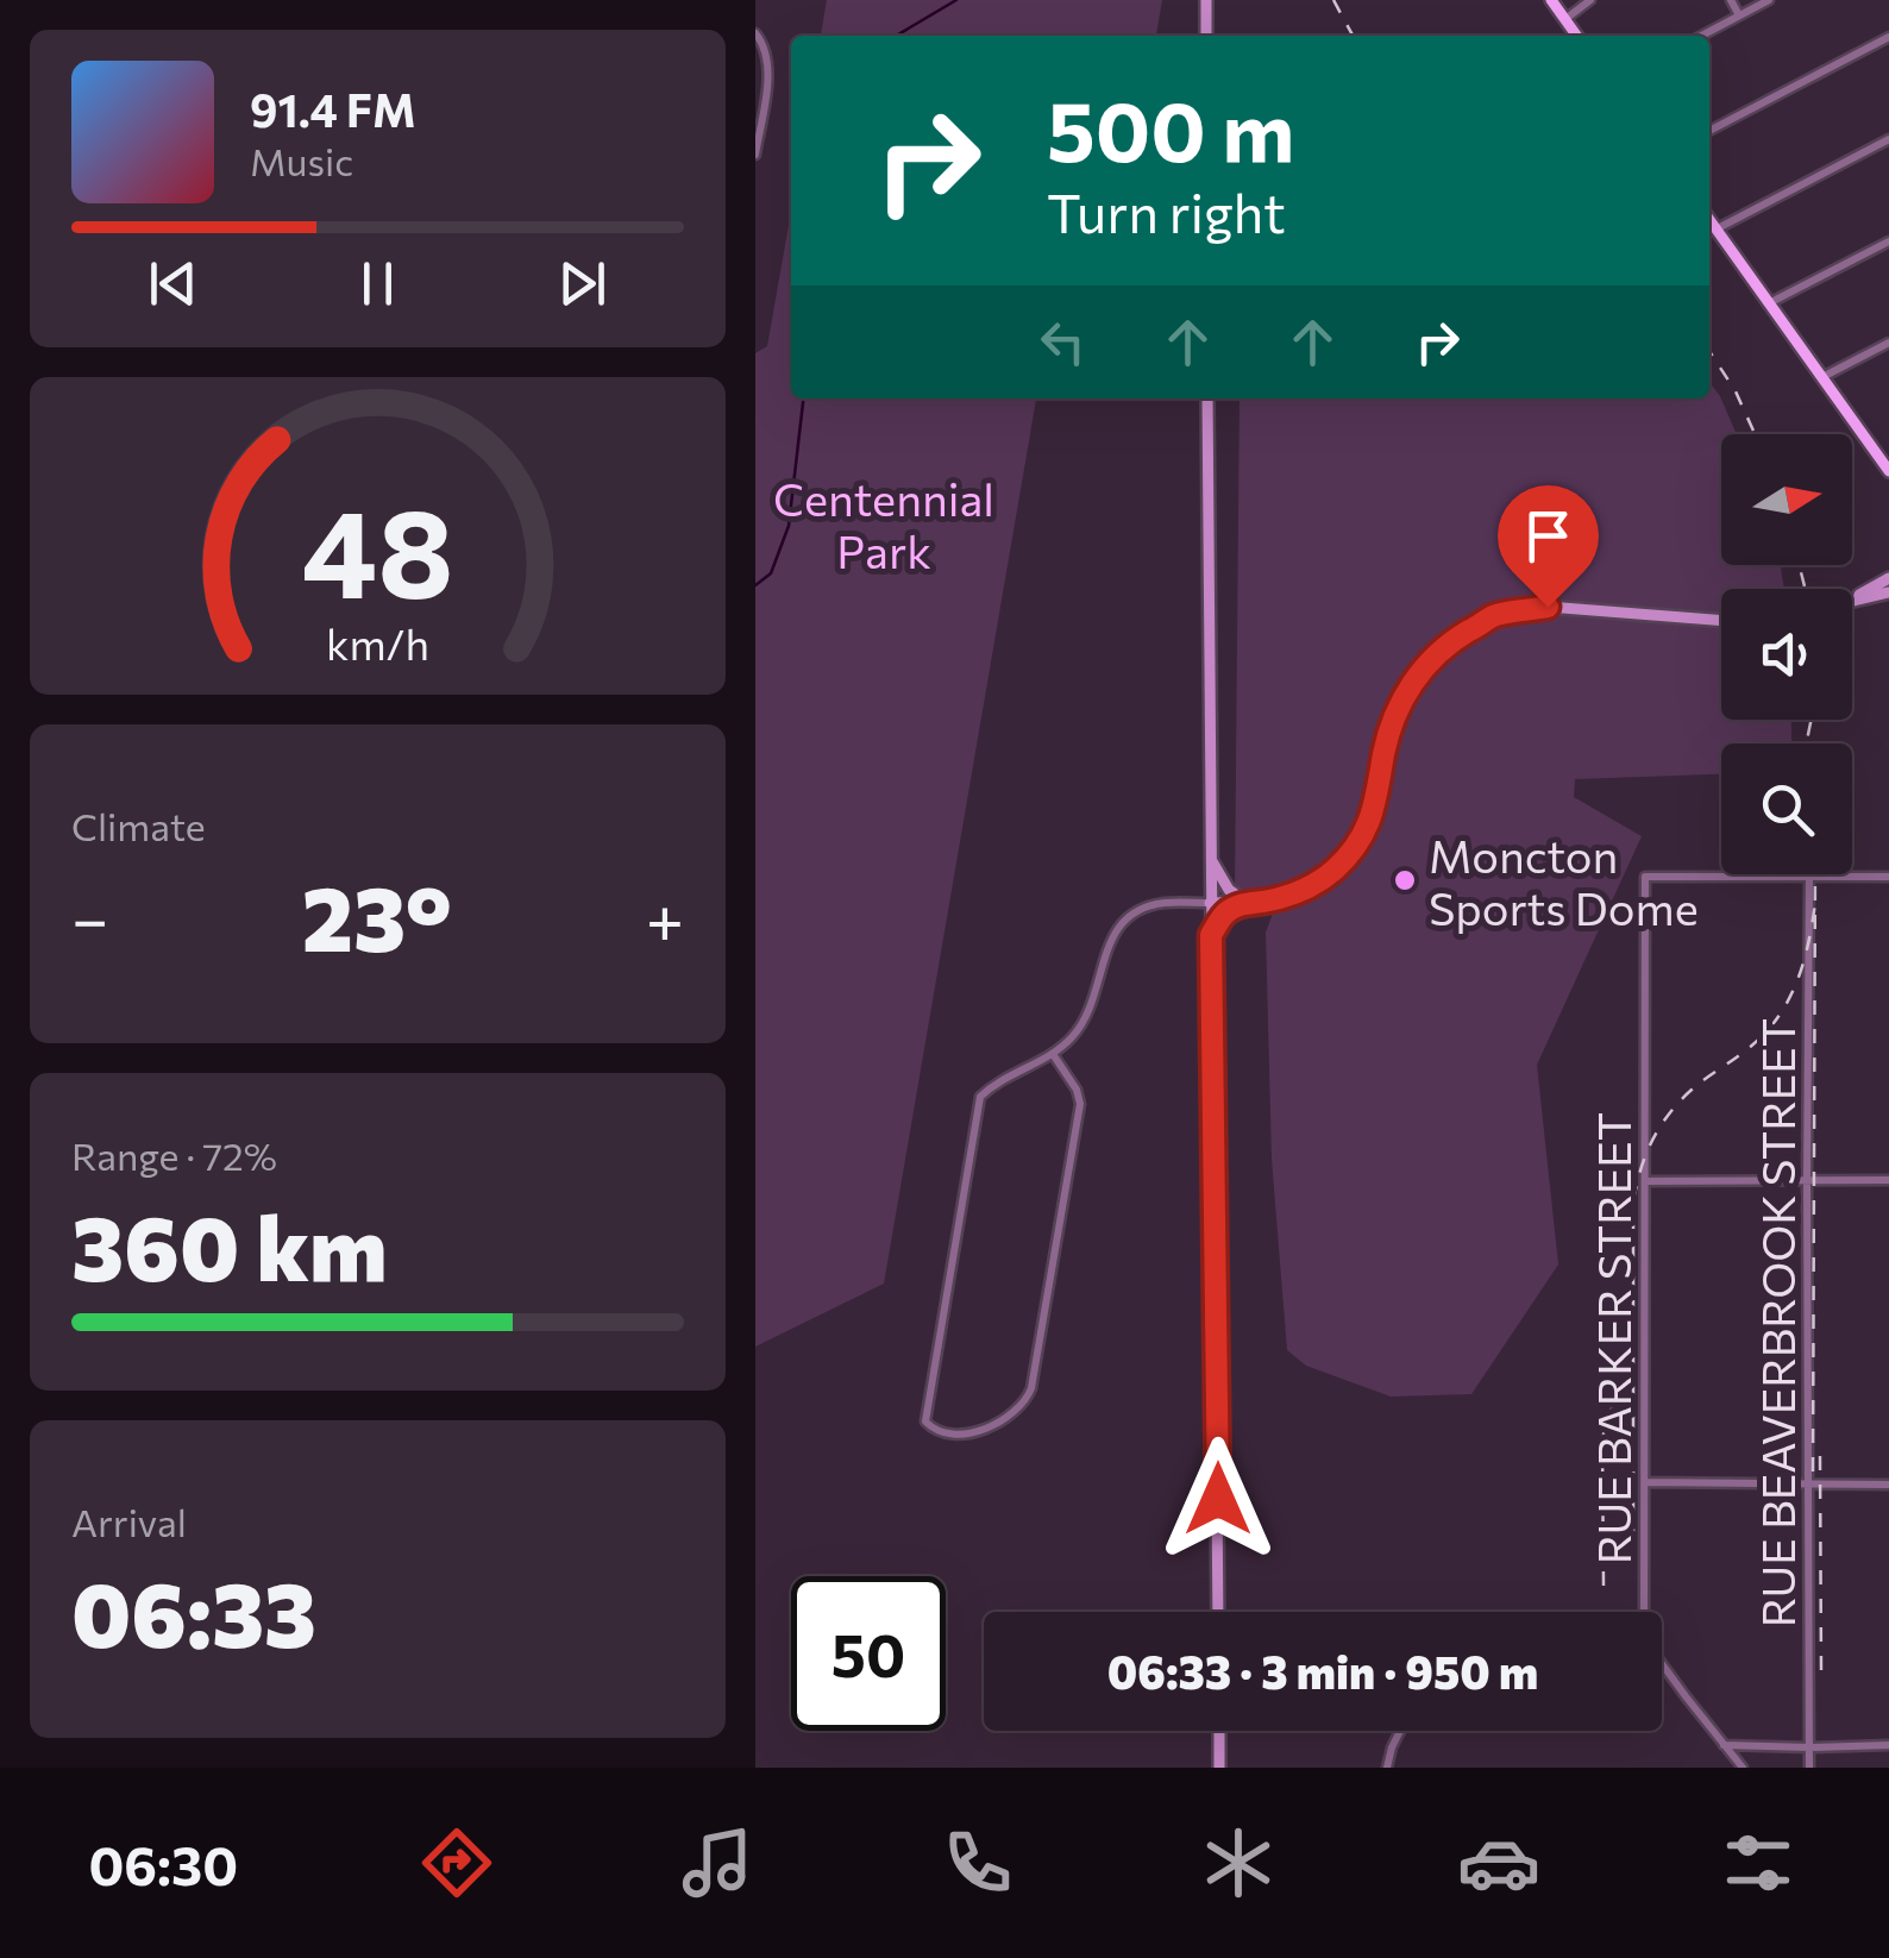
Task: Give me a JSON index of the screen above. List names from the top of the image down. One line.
{"streets":{"street":["RUE BEAVERBROOK STREET","RUE BARKER STREET"]},"crossings":[["RUE BEAVERBROOK STREET","RUE BARKER STREET"]],"parks":["Centennial Park"],"places":["Moncton Sports Dome"],"north":"right","page":{"turn":["500 m","Turn right"],"song":["91.4 FM","Music"],"tile":["Climate",["Range · 72%","360 km"],["Arrival","06:33"]],"heat":["−","23°","+"],"limit":"50","trip":"06:33 · 3 min · 950 m","tabs":"06:30","gauge":["48","km/h"]}}
